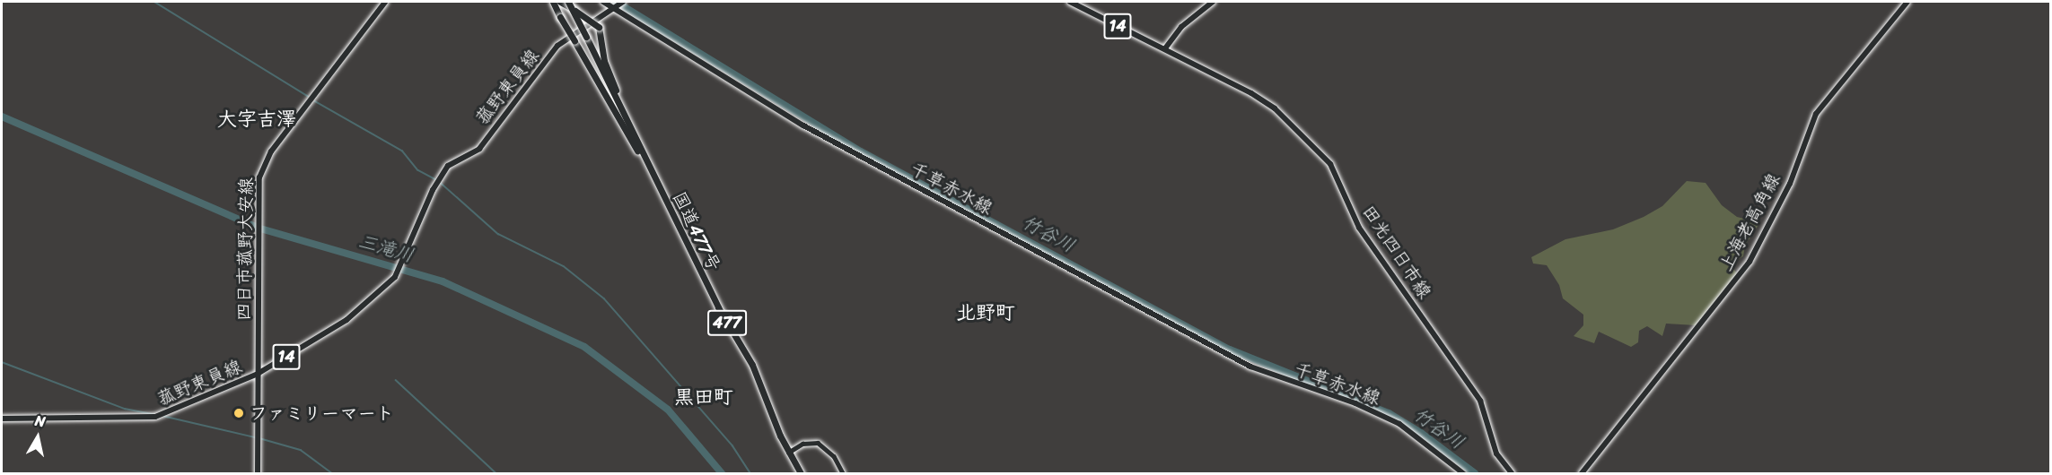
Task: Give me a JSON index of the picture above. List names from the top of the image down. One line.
{"streets":{"highway":["国道477号","477"],"main road":["14","菰野東員線","千草赤水線","上海老高角線","四日市菰野大安線","田光四日市線"]},"crossings":[["14","田光四日市線"],["菰野東員線","千草赤水線"],["菰野東員線","四日市菰野大安線"]],"districts":["大字吉澤","北野町","黒田町"],"water":["竹谷川","三滝川"],"places":["ファミリーマート"],"north":"top"}
